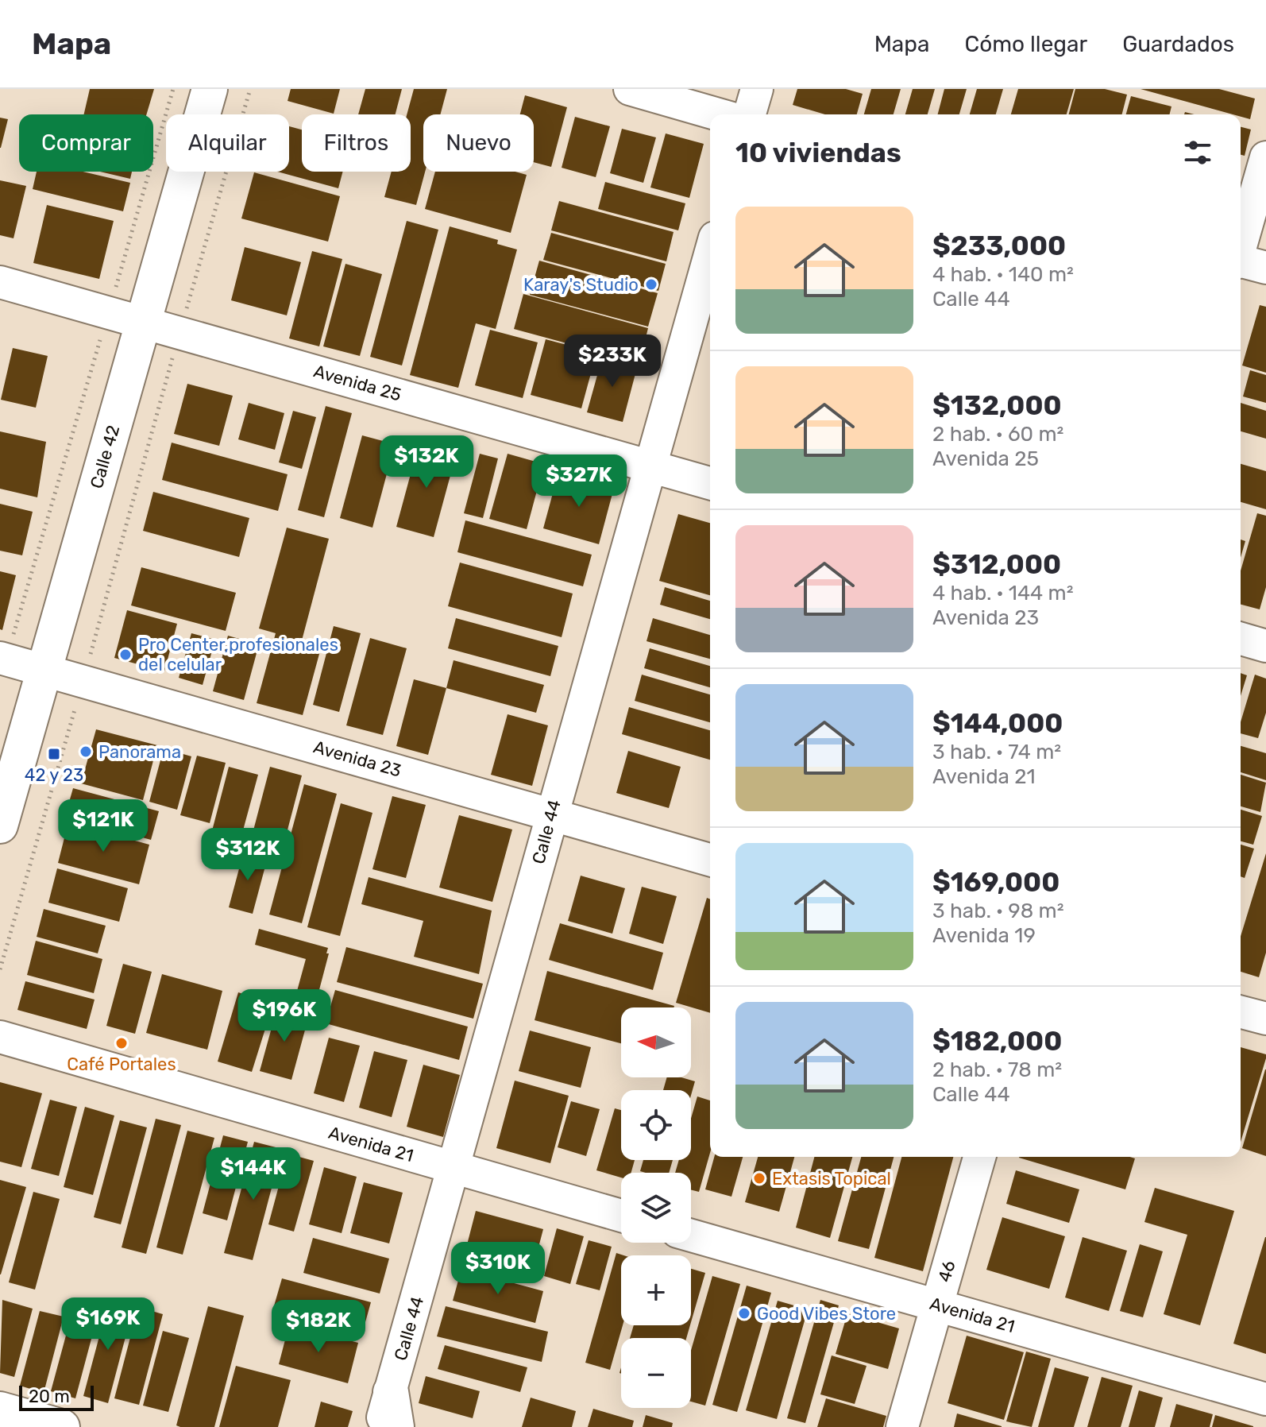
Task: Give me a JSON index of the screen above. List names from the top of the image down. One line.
{"streets":{"main road":["Calle 42"],"street":["Avenida 25","Avenida 23","Calle 44","Avenida 21","46"]},"crossings":[["Avenida 25","Calle 42"],["Avenida 25","Calle 44"],["Calle 42","Avenida 23"],["Avenida 23","Calle 44"],["Calle 44","Avenida 21"],["Avenida 21","46"]],"places":{"other":["Karay's Studio","Pro Center,profesionales del celular","Panorama","Café Portales","Extasis Topical","Good Vibes Store"],"transit":["42 y 23"]},"scale_bar":"20 m","north":"left","page":{"header":"Mapa","nav":["Mapa","Cómo llegar","Guardados"],"chip":["Comprar","Alquilar","Filtros","Nuevo"],"heading":"10 viviendas","list":[{"name":"$233,000","note":"4 hab. · 140 m² · Calle 44"},{"name":"$132,000","note":"2 hab. · 60 m² · Avenida 25"},{"name":"$312,000","note":"4 hab. · 144 m² · Avenida 23"},{"name":"$144,000","note":"3 hab. · 74 m² · Avenida 21"},{"name":"$169,000","note":"3 hab. · 98 m² · Avenida 19"},{"name":"$182,000","note":"2 hab. · 78 m² · Calle 44"}],"price":["$233K","$132K","$327K","$121K","$312K","$196K","$144K","$310K","$169K","$182K"],"map_buttons":["+","−"],"scale":"20 m"}}
